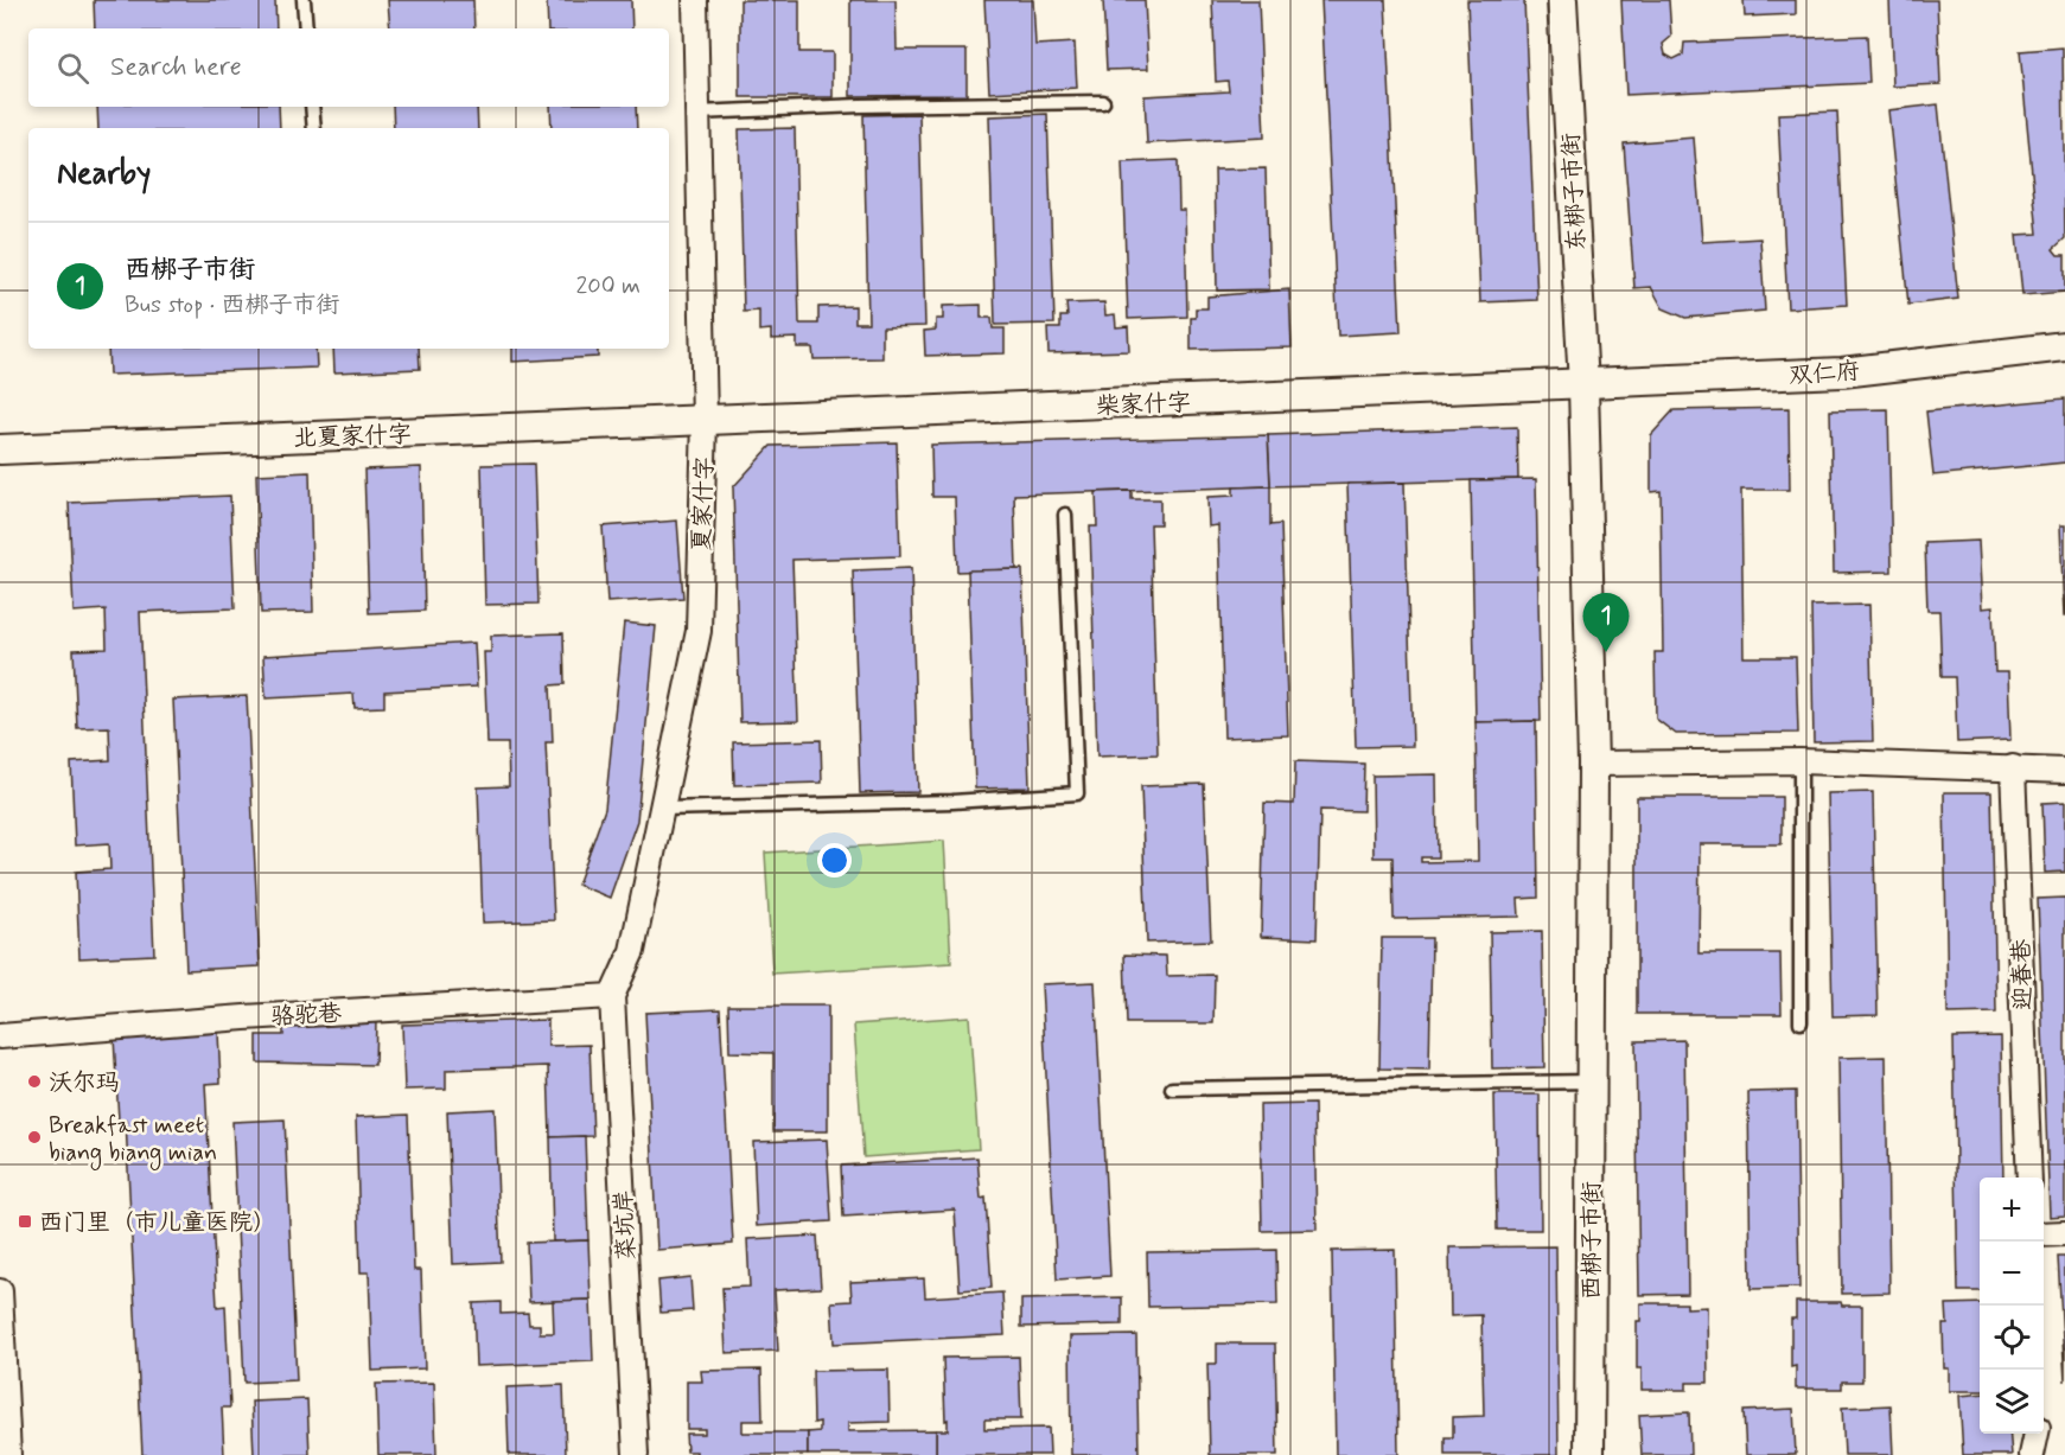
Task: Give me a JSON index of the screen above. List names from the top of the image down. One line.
{"streets":{"street":["东梆子市街","双仁府","柴家什字","北夏家什字","夏家什字","迎春巷","骆驼巷","菜坑岸","西梆子市街"]},"crossings":[["东梆子市街","双仁府"],["东梆子市街","柴家什字"],["东梆子市街","西梆子市街"],["双仁府","柴家什字"],["双仁府","西梆子市街"],["柴家什字","北夏家什字"],["柴家什字","夏家什字"],["柴家什字","西梆子市街"],["北夏家什字","夏家什字"],["夏家什字","骆驼巷"],["夏家什字","菜坑岸"],["骆驼巷","菜坑岸"]],"places":{"other":["沃尔玛","Breakfast meet biang biang mian"],"transit":["西门里（市儿童医院）"]},"page":{"search":"Search here","heading":"Nearby","list":[{"mark":"1","name":"西梆子市街","note":"Bus stop · 西梆子市街","value":"200 m"}],"pins":"1","map_buttons":["+","−"]}}
